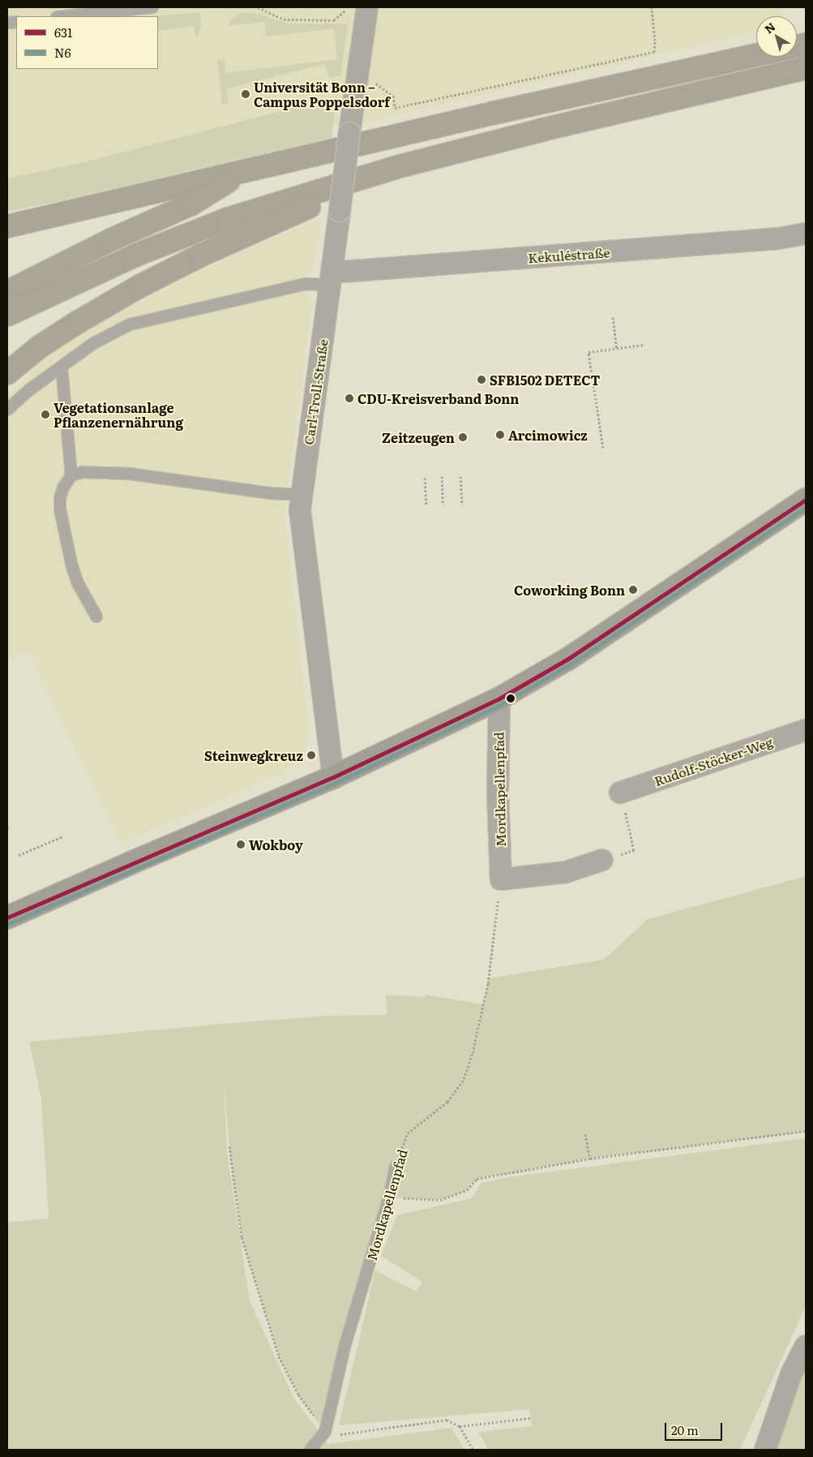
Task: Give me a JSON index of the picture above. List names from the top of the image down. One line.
{"streets":{"street":["Kekuléstraße","Carl-Troll-Straße","Rudolf-Stöcker-Weg","Mordkapellenpfad"]},"crossings":[["Kekuléstraße","Carl-Troll-Straße"]],"places":["Universität Bonn – Campus Poppelsdorf","SFB1502 DETECT","CDU-Kreisverband Bonn","Vegetationsanlage Pflanzenernährung","Arcimowicz","Zeitzeugen","Coworking Bonn","Steinwegkreuz","Wokboy"],"lines":["transit line 631","transit line N6"],"legend":["631","N6"],"scale_bar":"20 m","north":"top left"}
